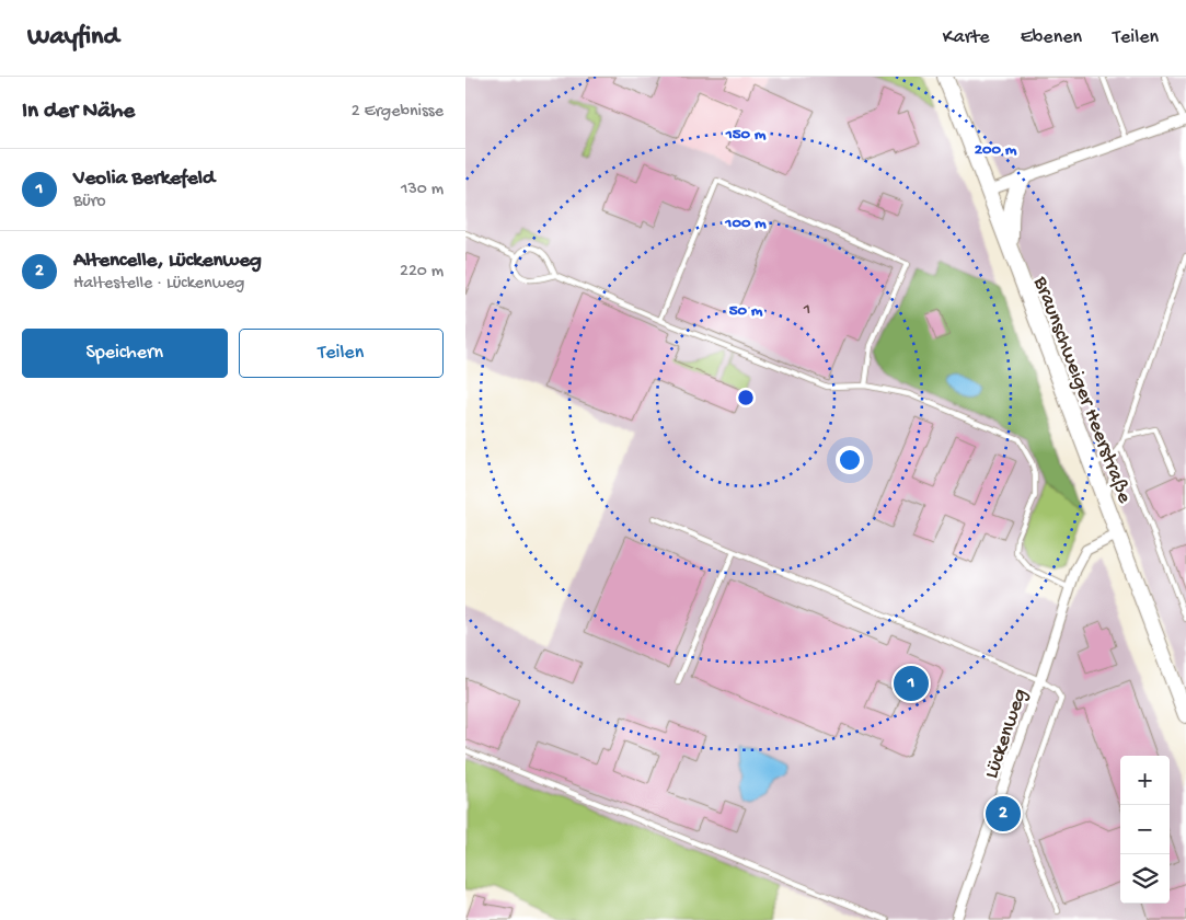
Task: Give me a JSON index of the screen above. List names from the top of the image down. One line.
{"streets":{"main road":["Braunschweiger Heerstraße"],"street":["Lückenweg"]},"crossings":[["Braunschweiger Heerstraße","Lückenweg"]],"house_numbers":["1"],"page":{"header":"Wayfind","nav":["Karte","Ebenen","Teilen"],"heading":["In der Nähe","2 Ergebnisse"],"list":[{"mark":"1","name":"Veolia Berkefeld","note":"Büro","value":"130 m"},{"mark":"2","name":"Altencelle, Lückenweg","note":"Haltestelle · Lückenweg","value":"220 m"}],"buttons":["Speichern","Teilen"],"pins":["1","2"],"map_buttons":["+","−"]},"rings":["150 m","200 m","100 m","50 m"]}
